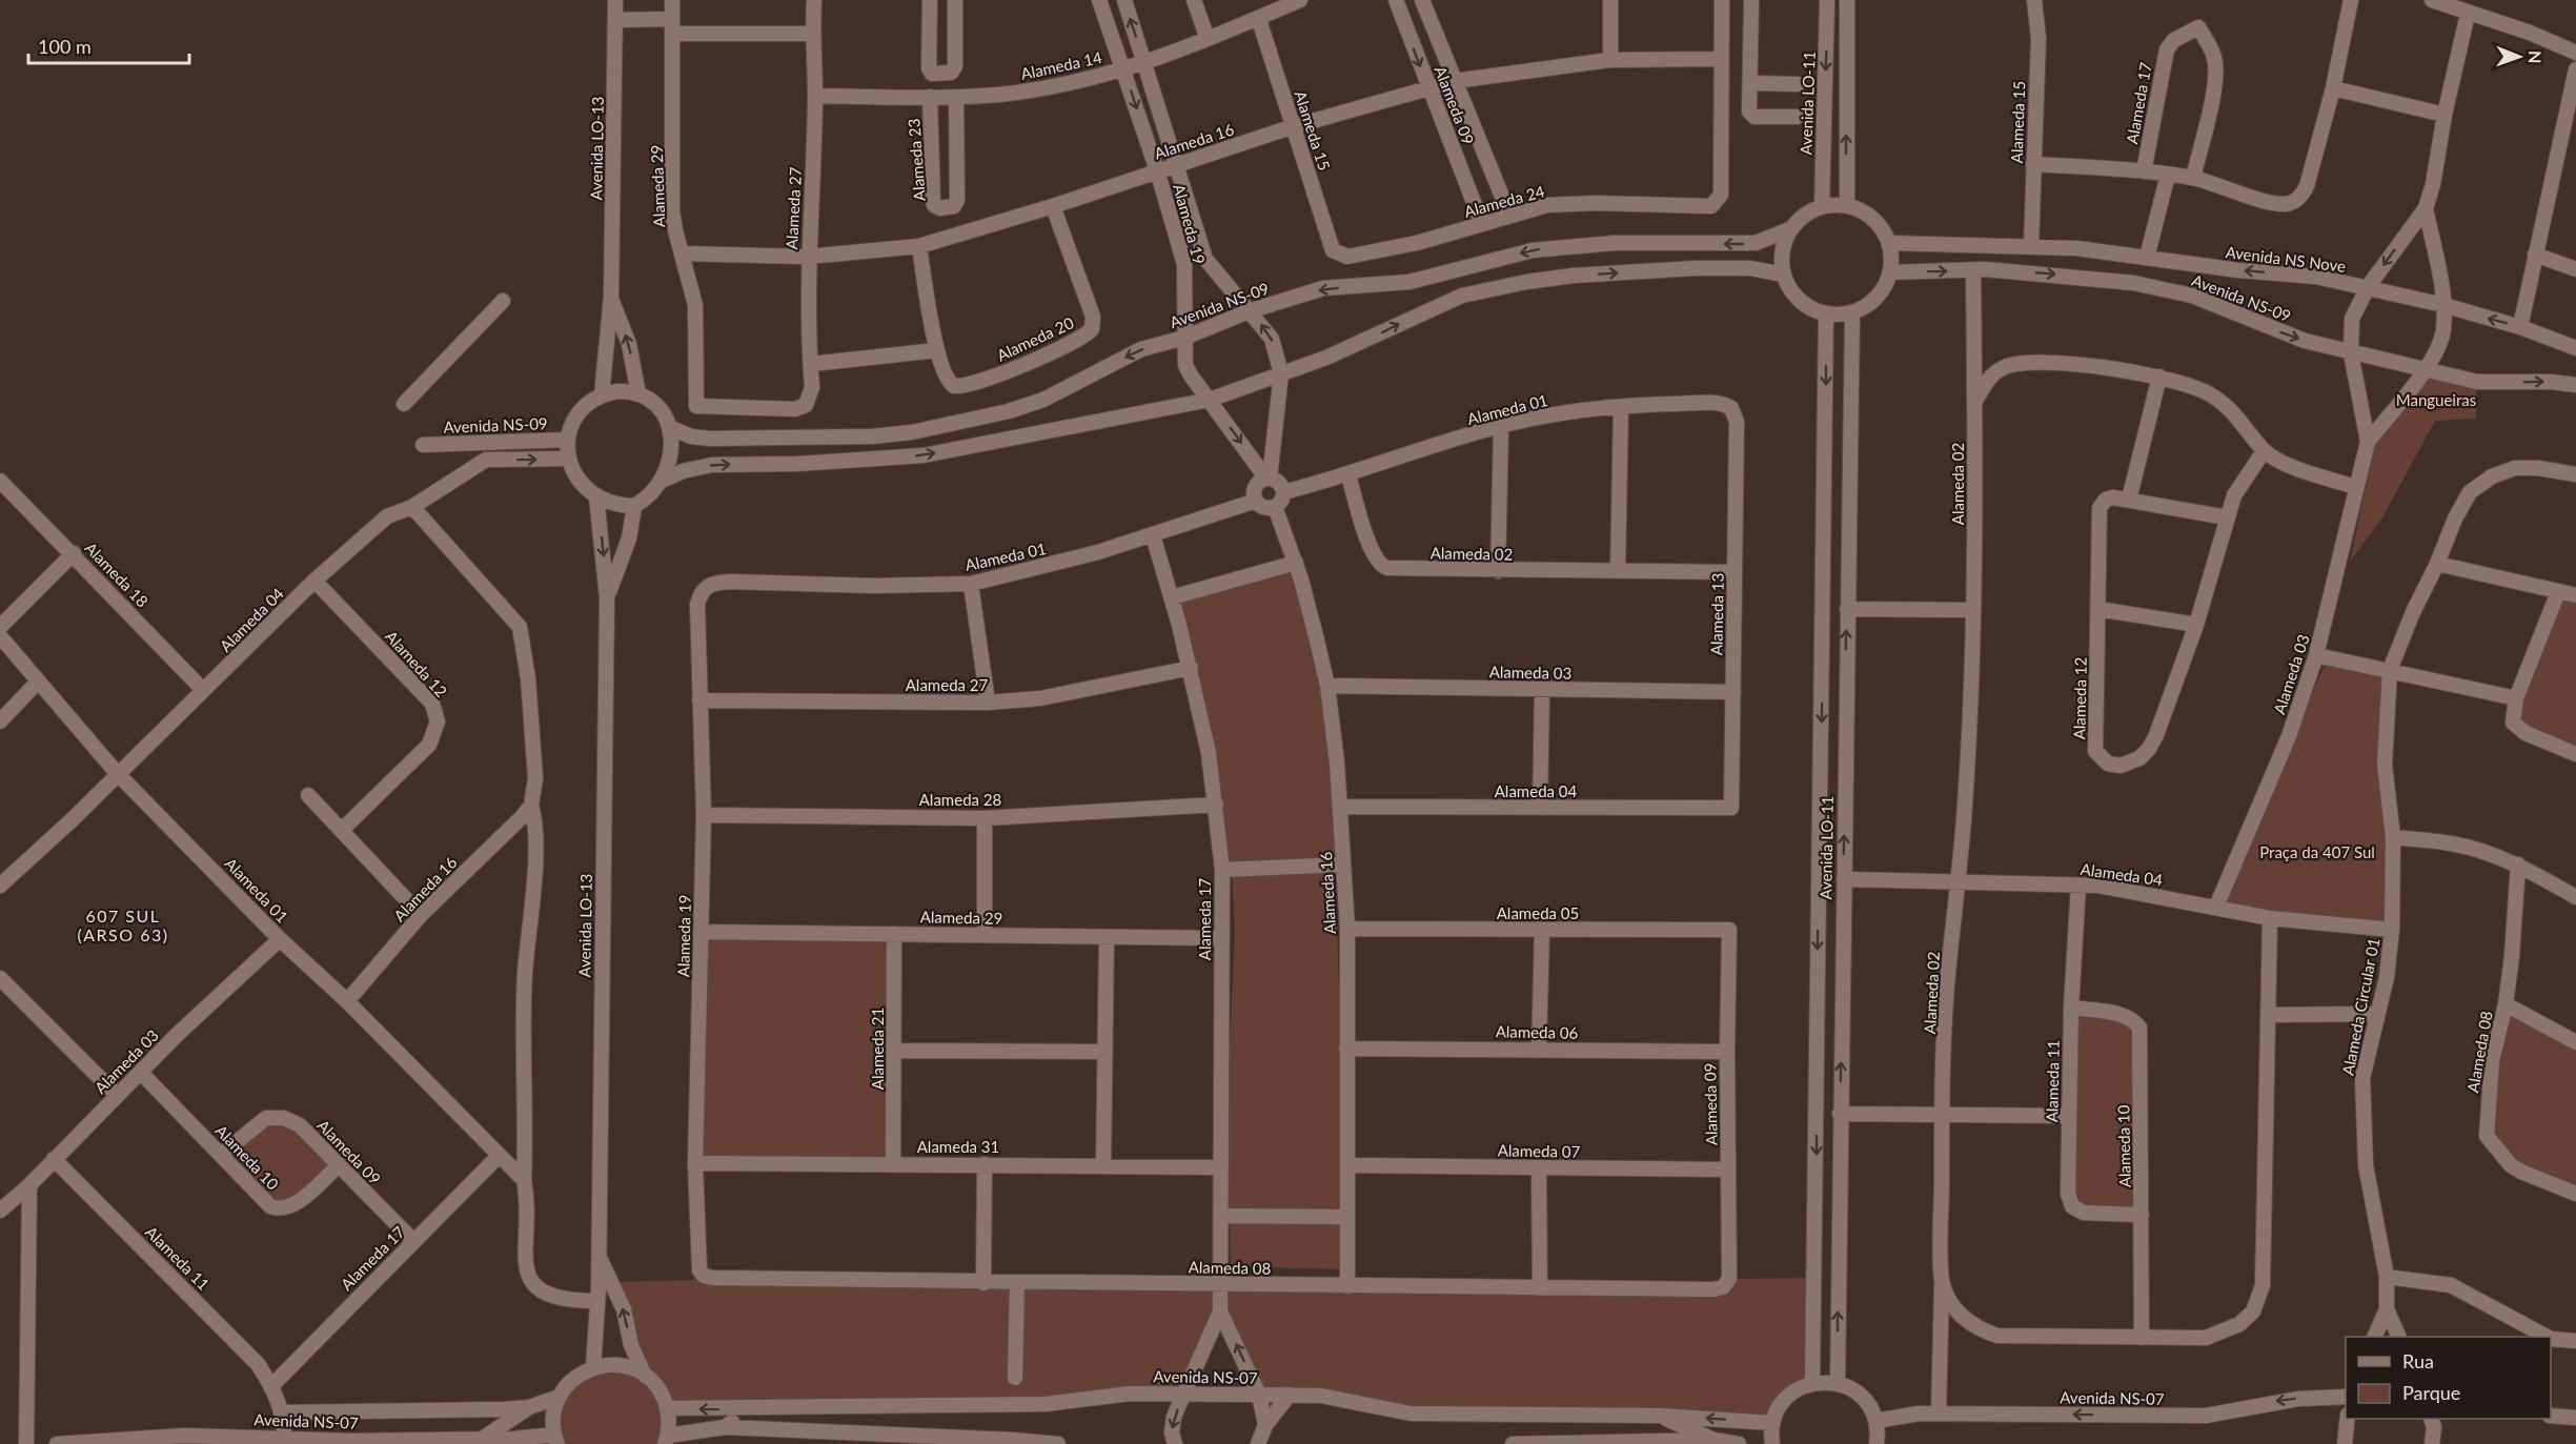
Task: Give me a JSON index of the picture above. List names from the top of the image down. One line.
{"streets":{"street":["Alameda 14","Avenida LO-11","Alameda 17","Alameda 09","Alameda 15","Alameda 16","Avenida LO-13","Alameda 23","Alameda 29","Alameda 24","Alameda 27","Alameda 19","Avenida NS Nove","Avenida NS-09","Alameda 20","Alameda 01","Alameda 02","Alameda 18","Alameda 13","Alameda 04","Alameda 12","Alameda 03","Alameda 28","Alameda 05","Alameda Circular 01","Alameda 06","Alameda 21","Alameda 08","Alameda 11","Alameda 31","Alameda 10","Alameda 07","Avenida NS-07"]},"crossings":[["Alameda 14","Alameda 15"],["Alameda 14","Alameda 23"],["Alameda 14","Alameda 27"],["Alameda 14","Alameda 19"],["Avenida LO-11","Avenida NS Nove"],["Avenida LO-11","Avenida NS-09"],["Avenida LO-11","Alameda 04"],["Alameda 17","Alameda 09"],["Alameda 17","Alameda 29"],["Alameda 17","Alameda 27"],["Alameda 17","Alameda 01"],["Alameda 17","Alameda 28"],["Alameda 17","Alameda 08"],["Alameda 17","Alameda 11"],["Alameda 17","Alameda 31"],["Alameda 09","Alameda 16"],["Alameda 09","Alameda 24"],["Alameda 09","Alameda 05"],["Alameda 09","Alameda 06"],["Alameda 09","Alameda 08"],["Alameda 09","Alameda 10"],["Alameda 09","Alameda 07"],["Alameda 15","Alameda 16"],["Alameda 15","Alameda 24"],["Alameda 15","Avenida NS Nove"],["Alameda 16","Alameda 29"],["Alameda 16","Alameda 24"],["Alameda 16","Alameda 27"],["Alameda 16","Alameda 19"],["Alameda 16","Alameda 20"],["Alameda 16","Alameda 01"],["Alameda 16","Alameda 04"],["Alameda 16","Alameda 03"],["Alameda 16","Alameda 05"],["Alameda 16","Alameda 06"],["Alameda 16","Alameda 08"],["Alameda 16","Alameda 07"],["Avenida LO-13","Avenida NS-09"],["Avenida LO-13","Avenida NS-07"],["Alameda 29","Alameda 27"],["Alameda 29","Alameda 19"],["Alameda 29","Alameda 21"],["Alameda 27","Alameda 19"],["Alameda 19","Avenida NS-09"],["Alameda 19","Alameda 01"],["Alameda 19","Alameda 28"],["Alameda 19","Alameda 08"],["Alameda 19","Alameda 31"],["Avenida NS Nove","Avenida NS-09"],["Avenida NS-09","Alameda 02"],["Alameda 01","Alameda 02"],["Alameda 01","Alameda 13"],["Alameda 01","Alameda 04"],["Alameda 01","Alameda 03"],["Alameda 02","Alameda 13"],["Alameda 02","Alameda 04"],["Alameda 02","Alameda 10"],["Alameda 18","Alameda 04"],["Alameda 13","Alameda 04"],["Alameda 13","Alameda 03"],["Alameda 04","Alameda 12"],["Alameda 04","Alameda 03"],["Alameda 04","Alameda Circular 01"],["Alameda 04","Alameda 11"],["Alameda 03","Alameda 11"],["Alameda 03","Alameda 10"],["Alameda 21","Alameda 31"],["Alameda 11","Alameda 10"]],"one_way":["Avenida NS Nove"],"districts":["607 SUL (ARSO 63)"],"parks":["Mangueiras","Praça da 407 Sul"],"legend":["Rua","Parque"],"scale_bar":"100 m","north":"right"}
